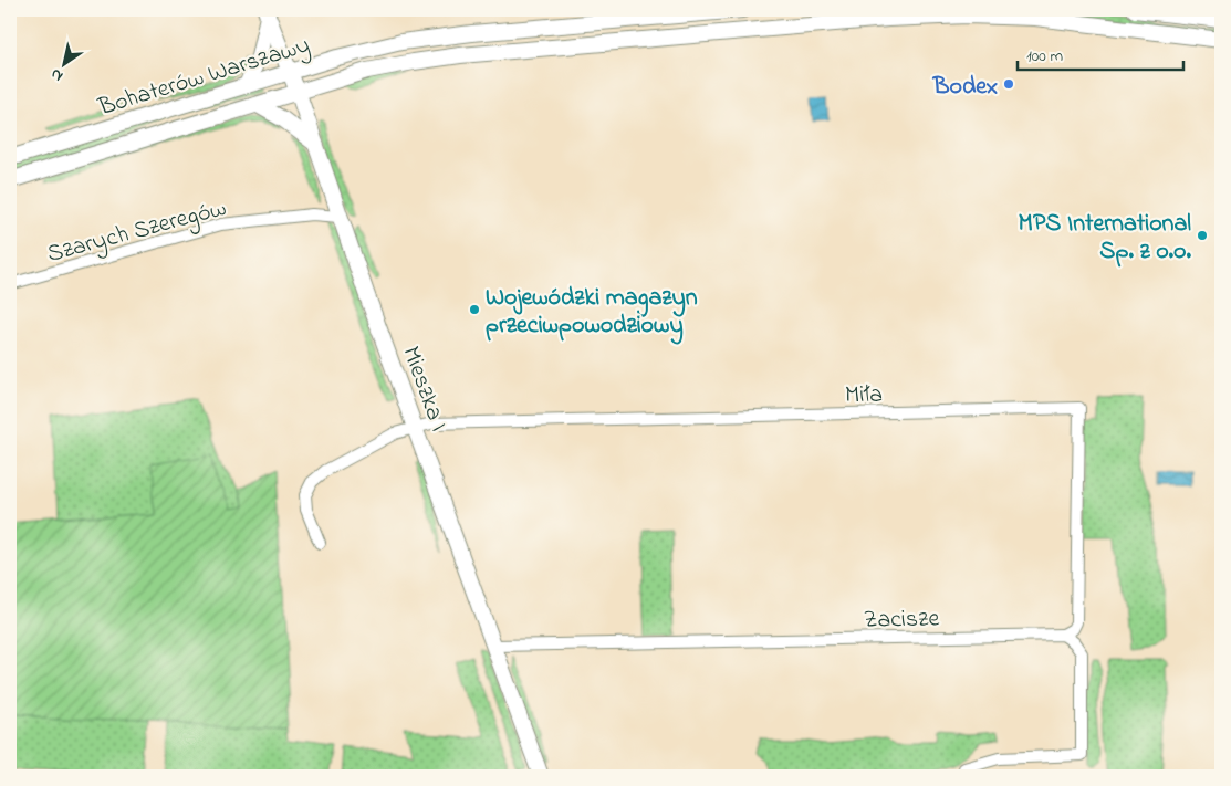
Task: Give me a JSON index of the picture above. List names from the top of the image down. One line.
{"streets":{"street":["Bohaterów Warszawy","Szarych Szeregów","Mieszka I","Miła","Zacisze"]},"crossings":[["Bohaterów Warszawy","Mieszka I"],["Szarych Szeregów","Mieszka I"],["Mieszka I","Miła"],["Mieszka I","Zacisze"],["Miła","Zacisze"]],"places":["Bodex","MPS International Sp. z o.o.","Wojewódzki magazyn przeciwpowodziowy"],"scale_bar":"100 m","north":"bottom left"}
